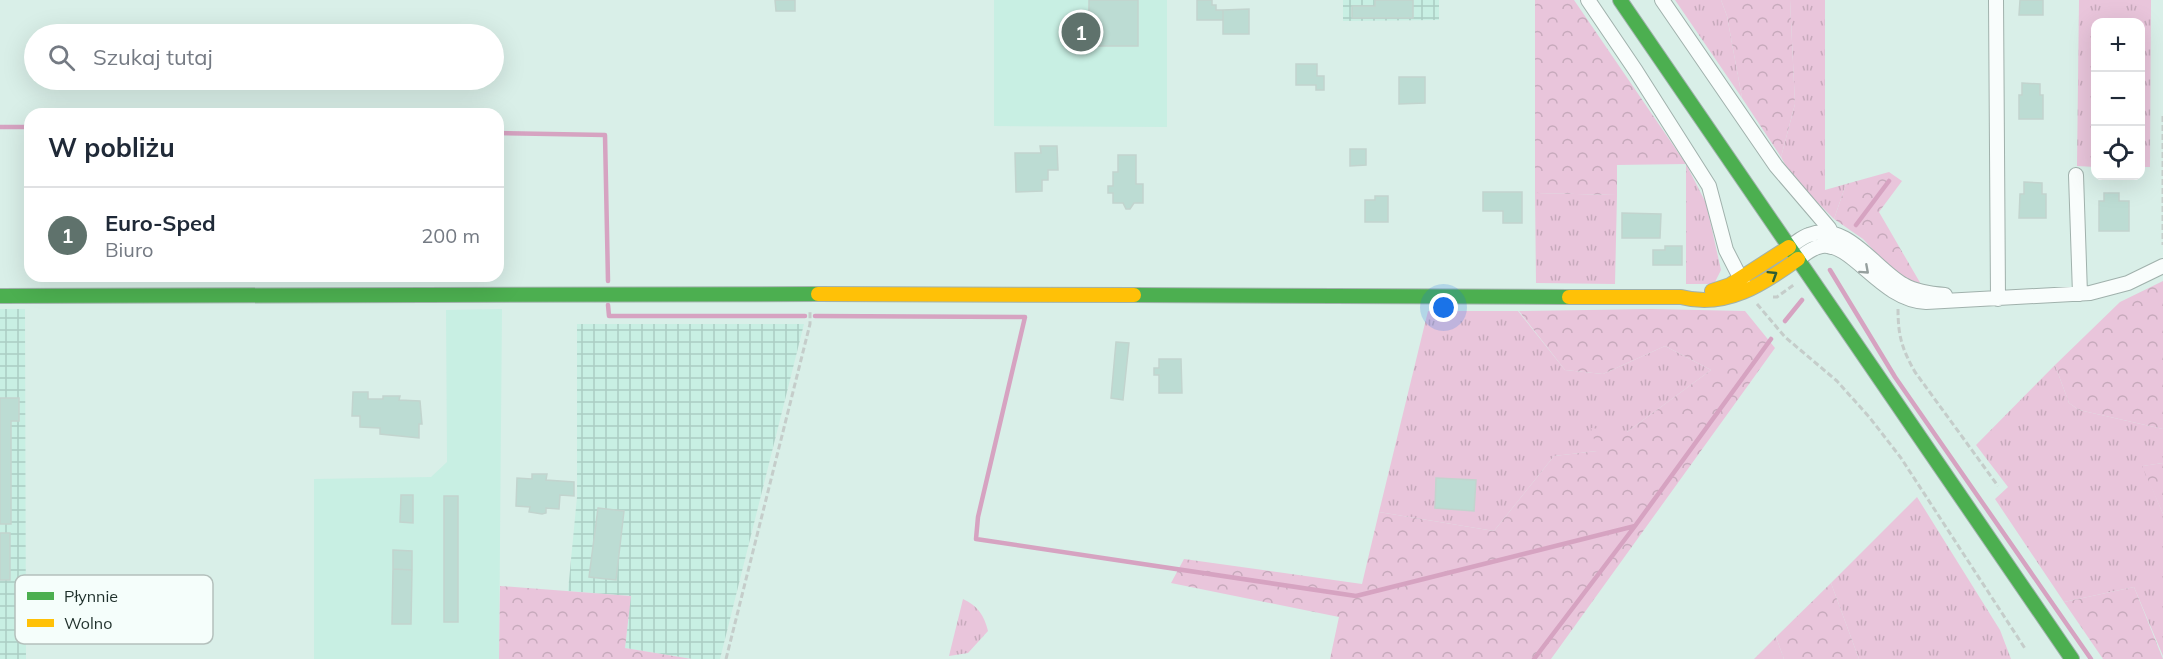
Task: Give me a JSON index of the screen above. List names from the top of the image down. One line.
{"legend":["Płynnie","Wolno"],"page":{"pins":"1","map_buttons":["+","−"],"search":"Szukaj tutaj","heading":"W pobliżu","list":[{"mark":"1","name":"Euro-Sped","note":"Biuro","value":"200 m"}]}}
